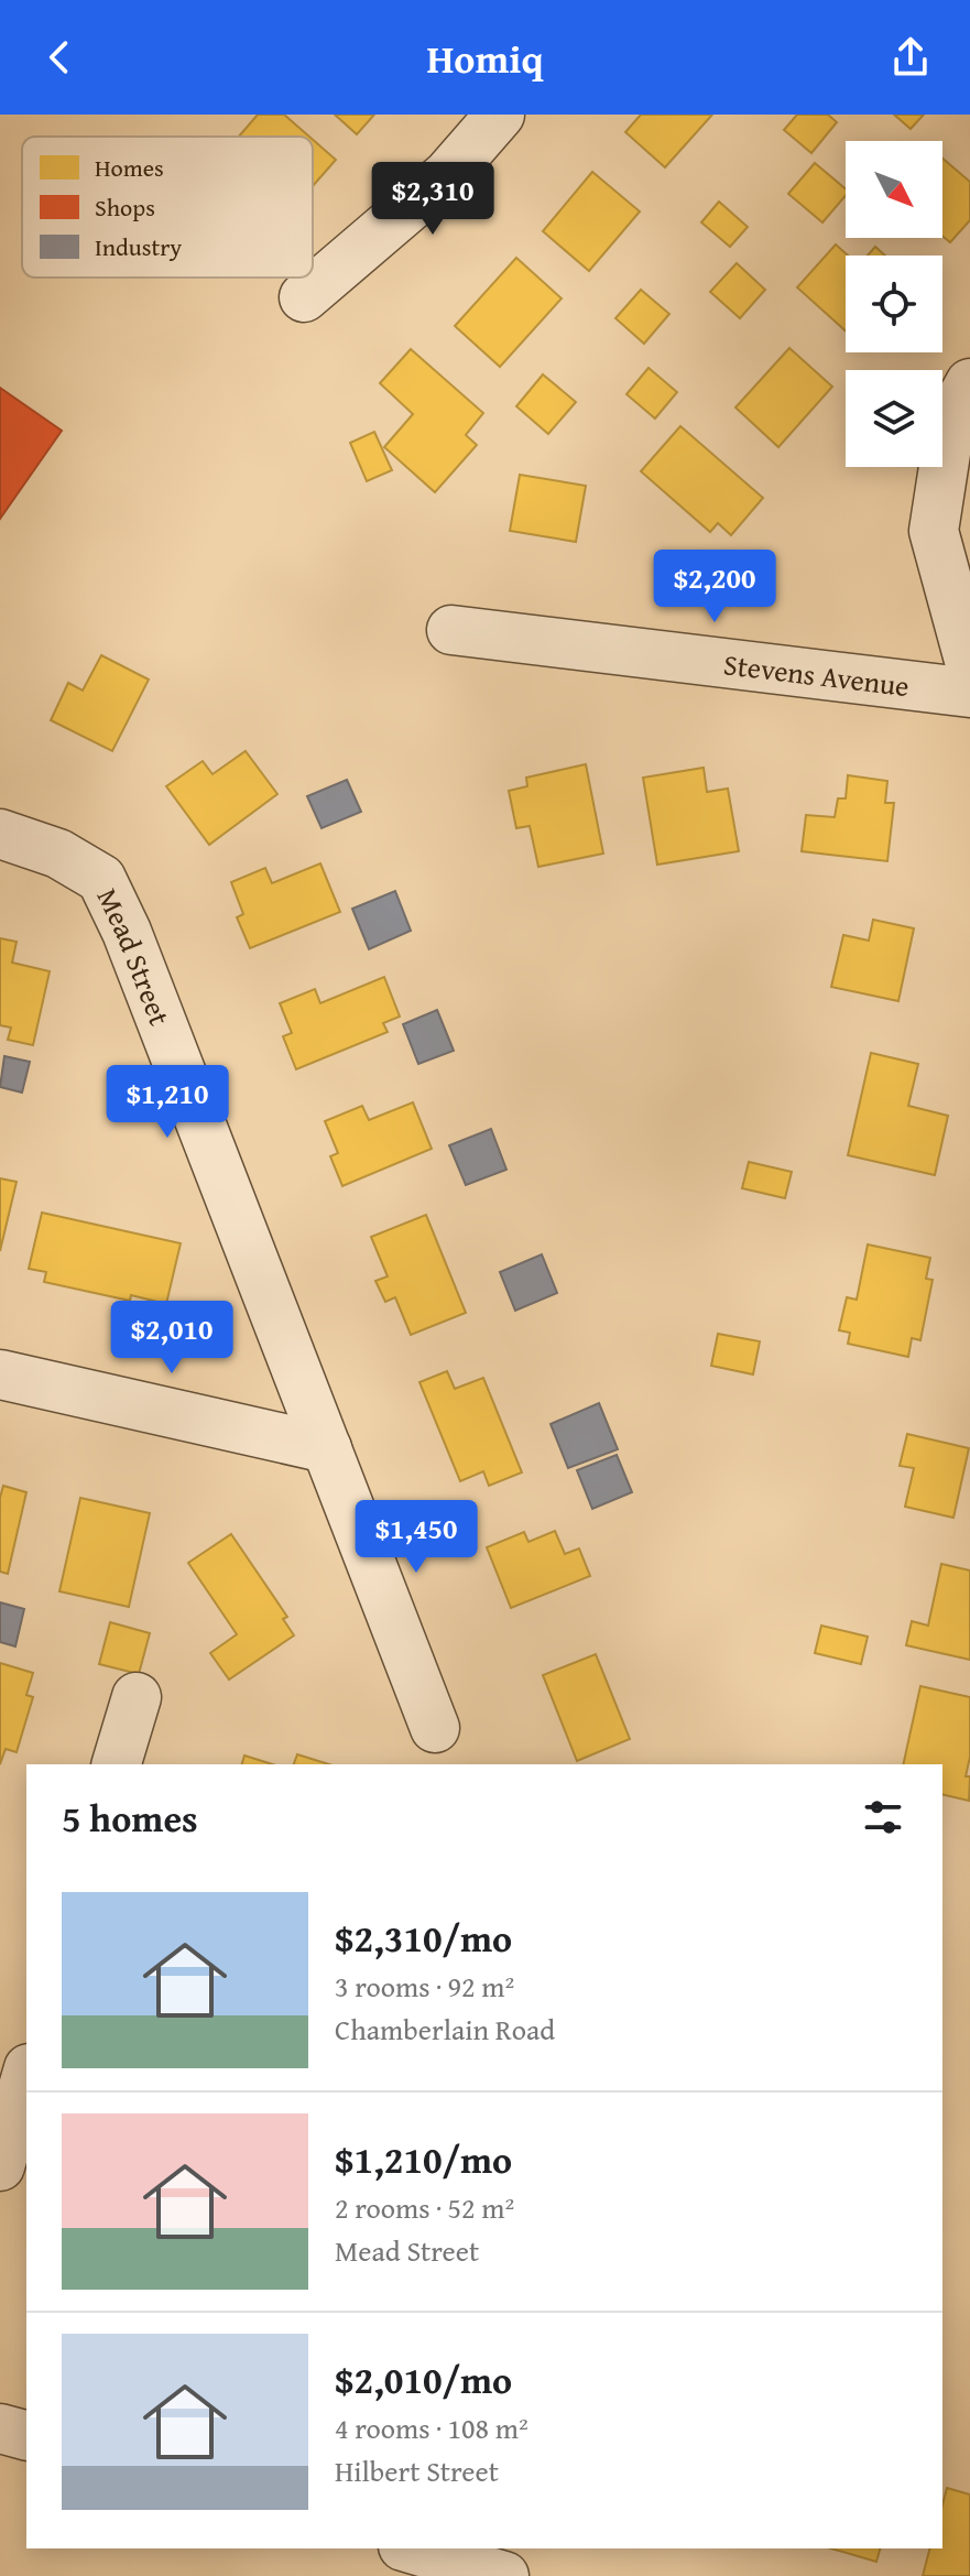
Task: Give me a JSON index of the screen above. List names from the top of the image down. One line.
{"streets":{"street":["Stevens Avenue","Mead Street"]},"legend":["Homes","Shops","Industry"],"north":"bottom right","page":{"header":"Homiq","price":["$2,310","$2,200","$1,210","$2,010","$1,450"],"heading":"5 homes","list":[{"name":"$2,310/mo","note":"3 rooms · 92 m² · Chamberlain Road"},{"name":"$1,210/mo","note":"2 rooms · 52 m² · Mead Street"},{"name":"$2,010/mo","note":"4 rooms · 108 m² · Hilbert Street"}]}}
